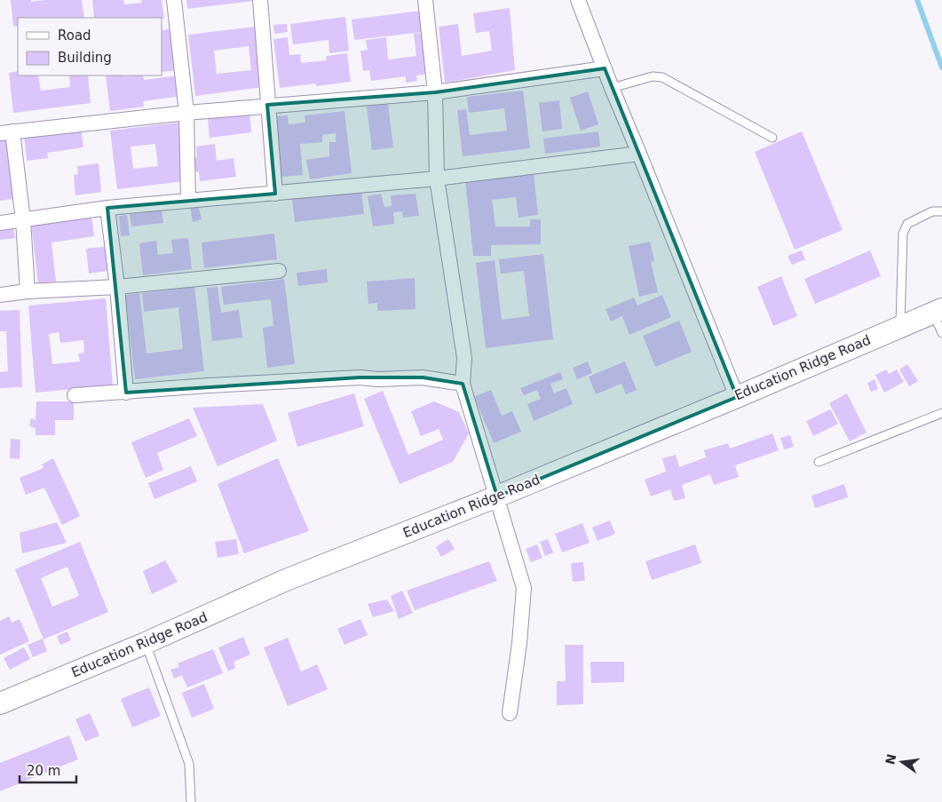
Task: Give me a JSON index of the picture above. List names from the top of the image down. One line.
{"streets":{"street":["Education Ridge Road"]},"legend":["Road","Building"],"scale_bar":"20 m","north":"left"}
